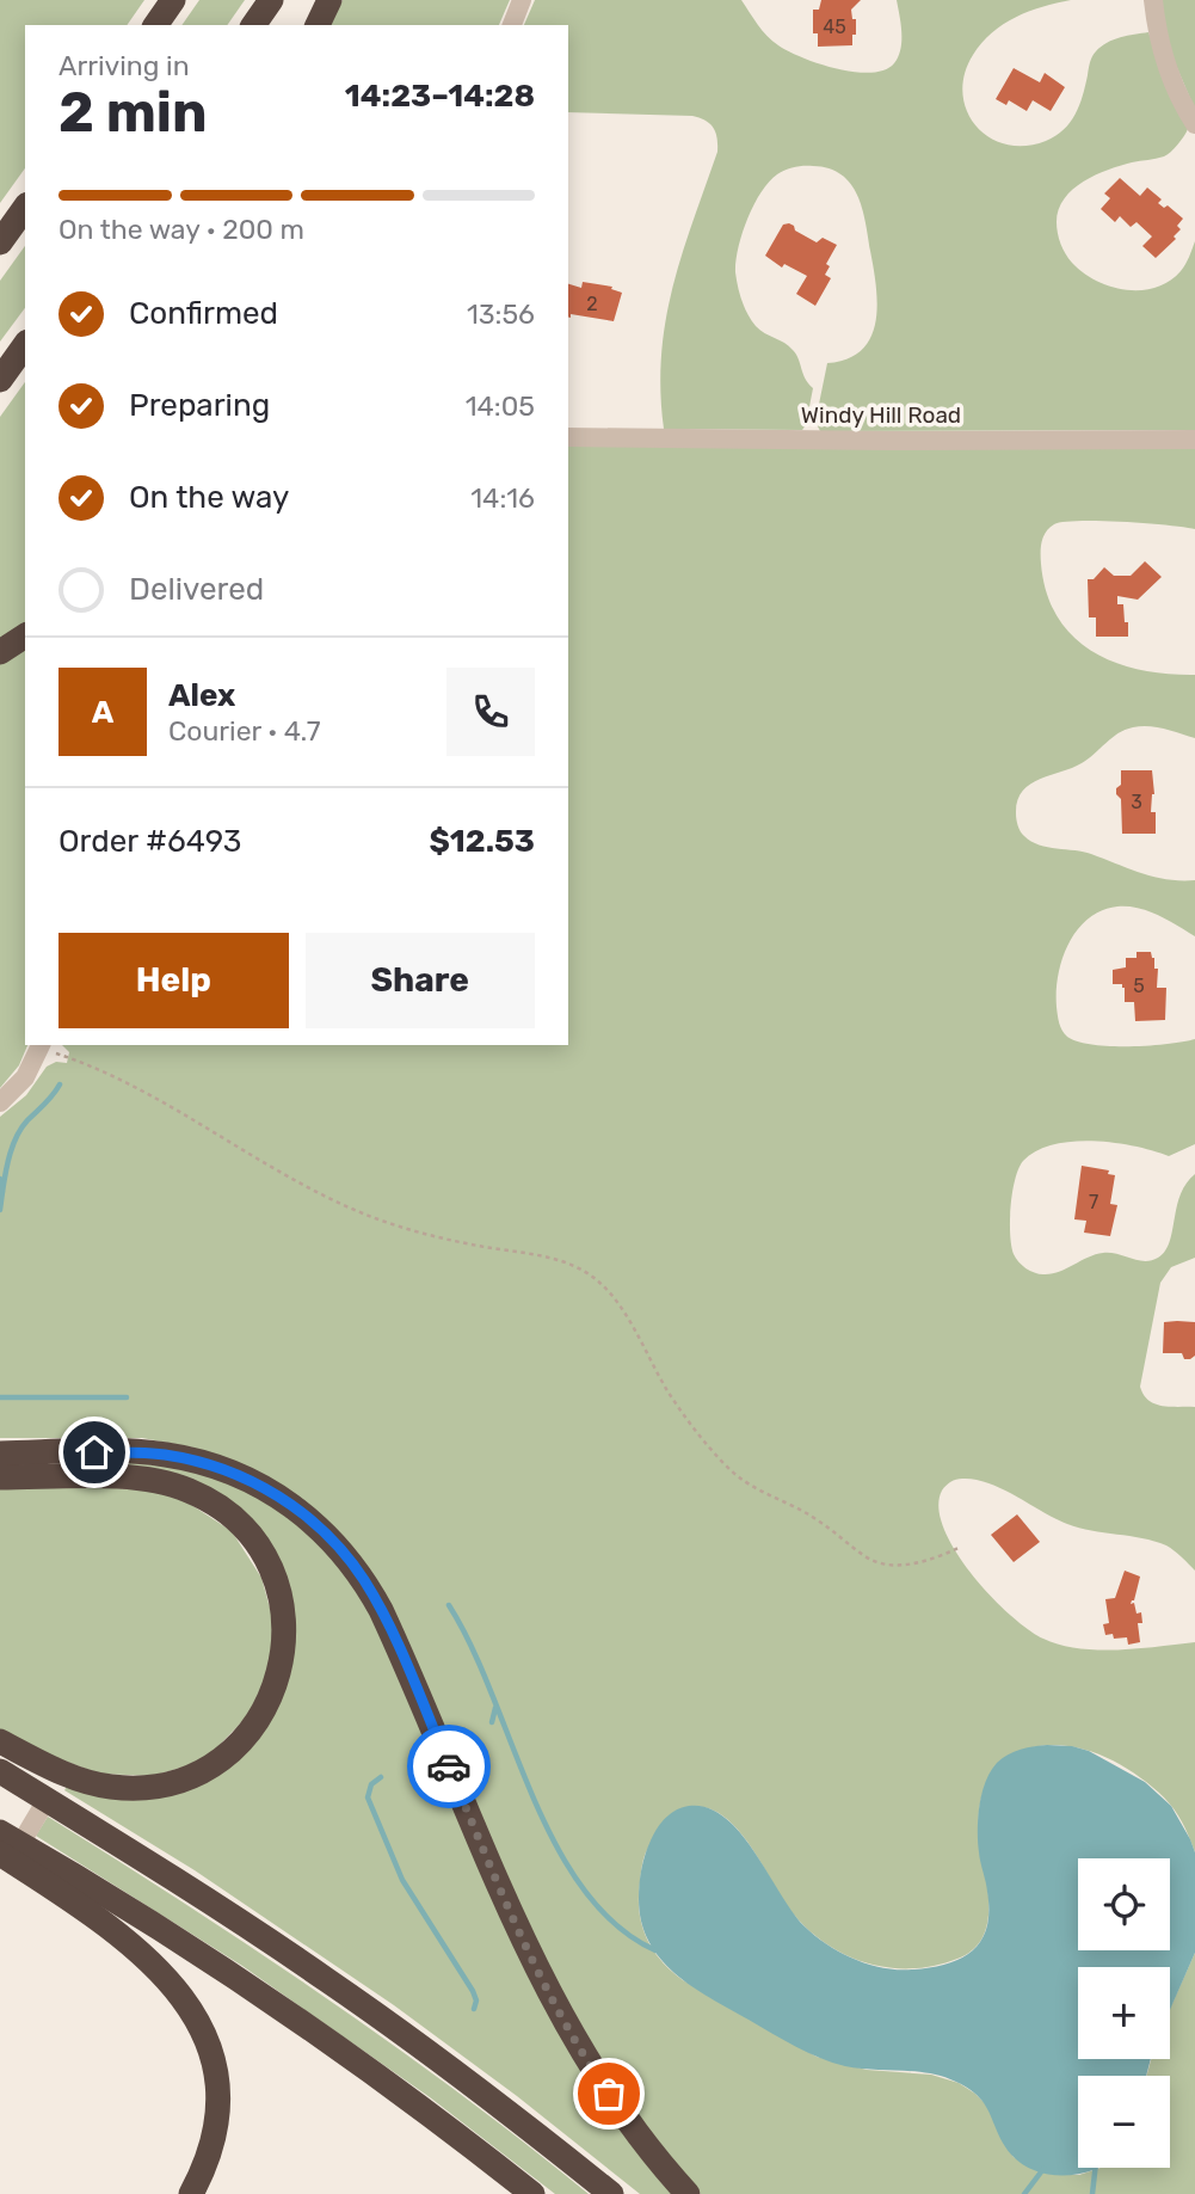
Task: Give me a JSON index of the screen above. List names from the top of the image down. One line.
{"streets":{"street":["Windy Hill Road"]},"house_numbers":["45","2","3","5","7"],"page":{"heading":["2 min","Arriving in","14:23–14:28"],"panel":["Alex","Courier · 4.7","Order #6493","$12.53"],"bar":"On the way · 200 m","list":[["Confirmed","13:56"],["Preparing","14:05"],["On the way","14:16"],"Delivered"],"round":"A","buttons":["Help","Share"],"map_buttons":["+","−"]}}
